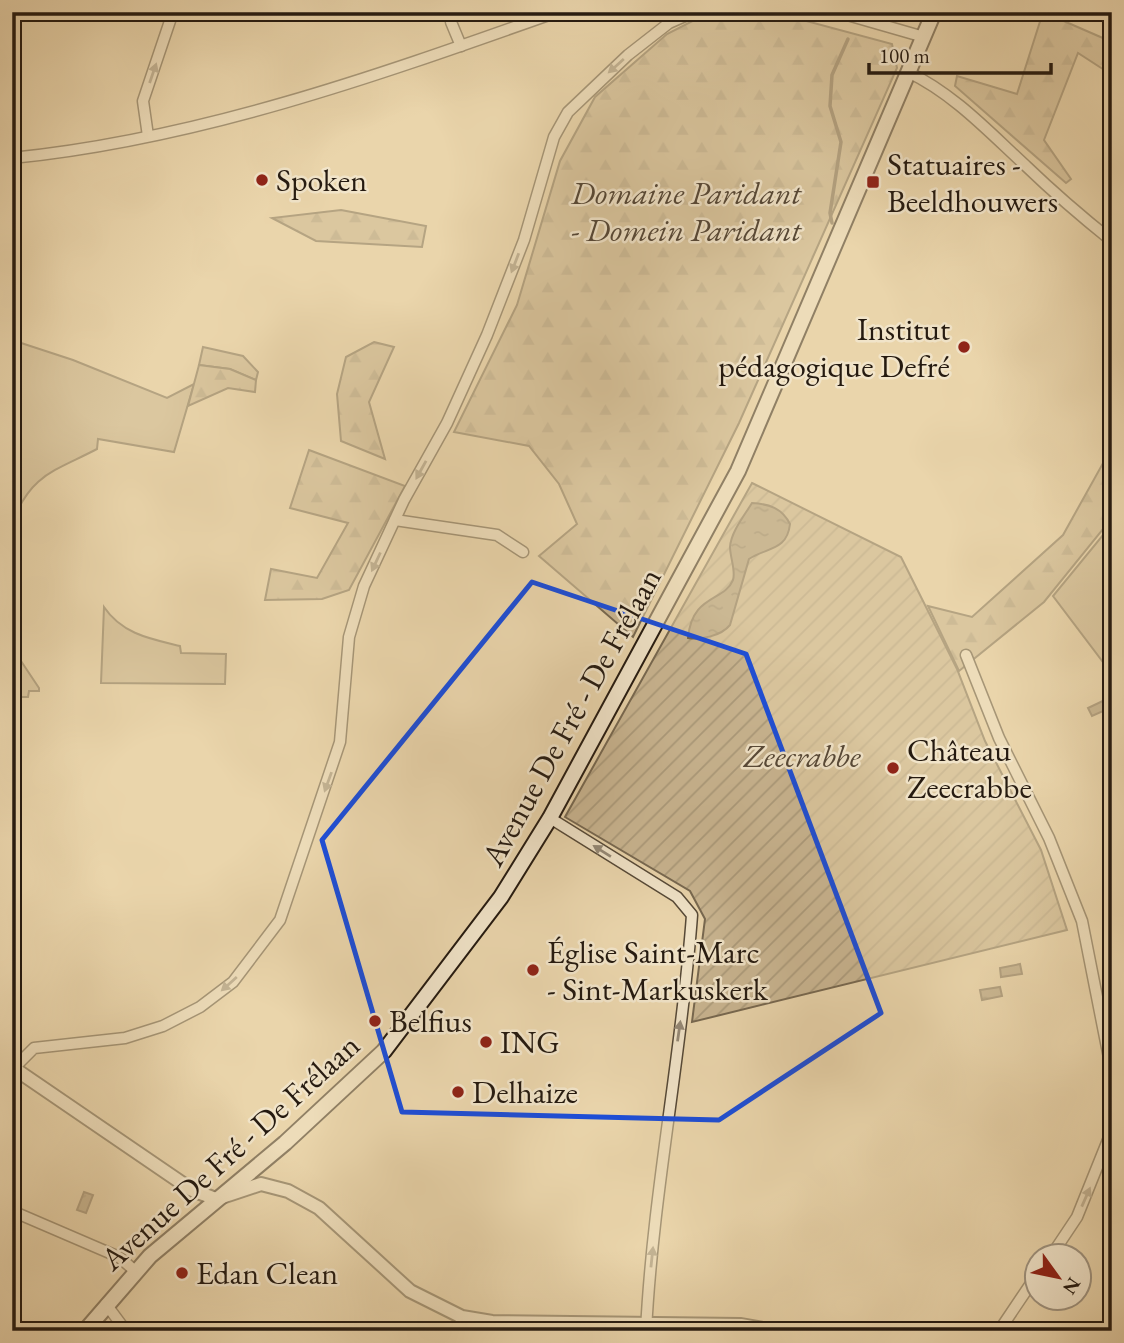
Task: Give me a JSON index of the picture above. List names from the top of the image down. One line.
{"streets":{"main road":["Avenue De Fré - De Frélaan"]},"parks":["Domaine Paridant - Domein Paridant","Zeecrabbe"],"places":{"other":["Spoken","Institut pédagogique Defré","Château Zeecrabbe","Église Saint-Marc - Sint-Markuskerk","Belfius","ING","Delhaize","Edan Clean"],"transit":["Statuaires - Beeldhouwers"]},"scale_bar":"100 m","north":"bottom right"}
